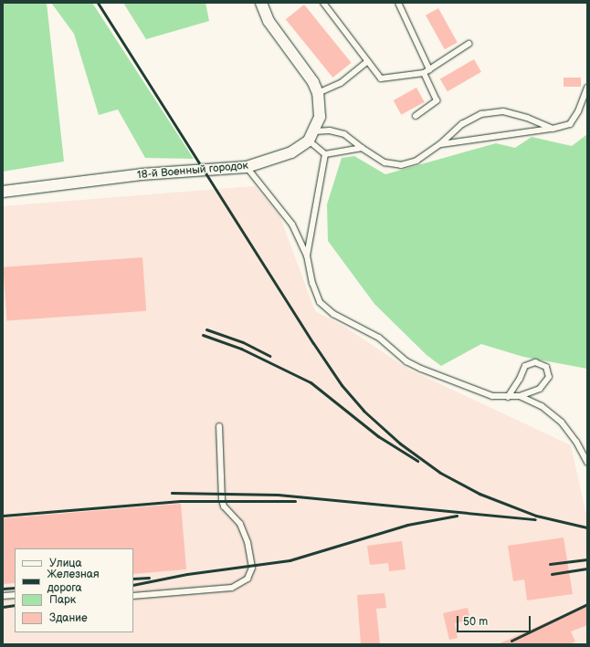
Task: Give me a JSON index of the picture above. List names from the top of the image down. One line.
{"streets":{"street":["18-й Военный городок"]},"legend":["Улица","Железная дорога","Парк","Здание"],"scale_bar":"50 m"}
